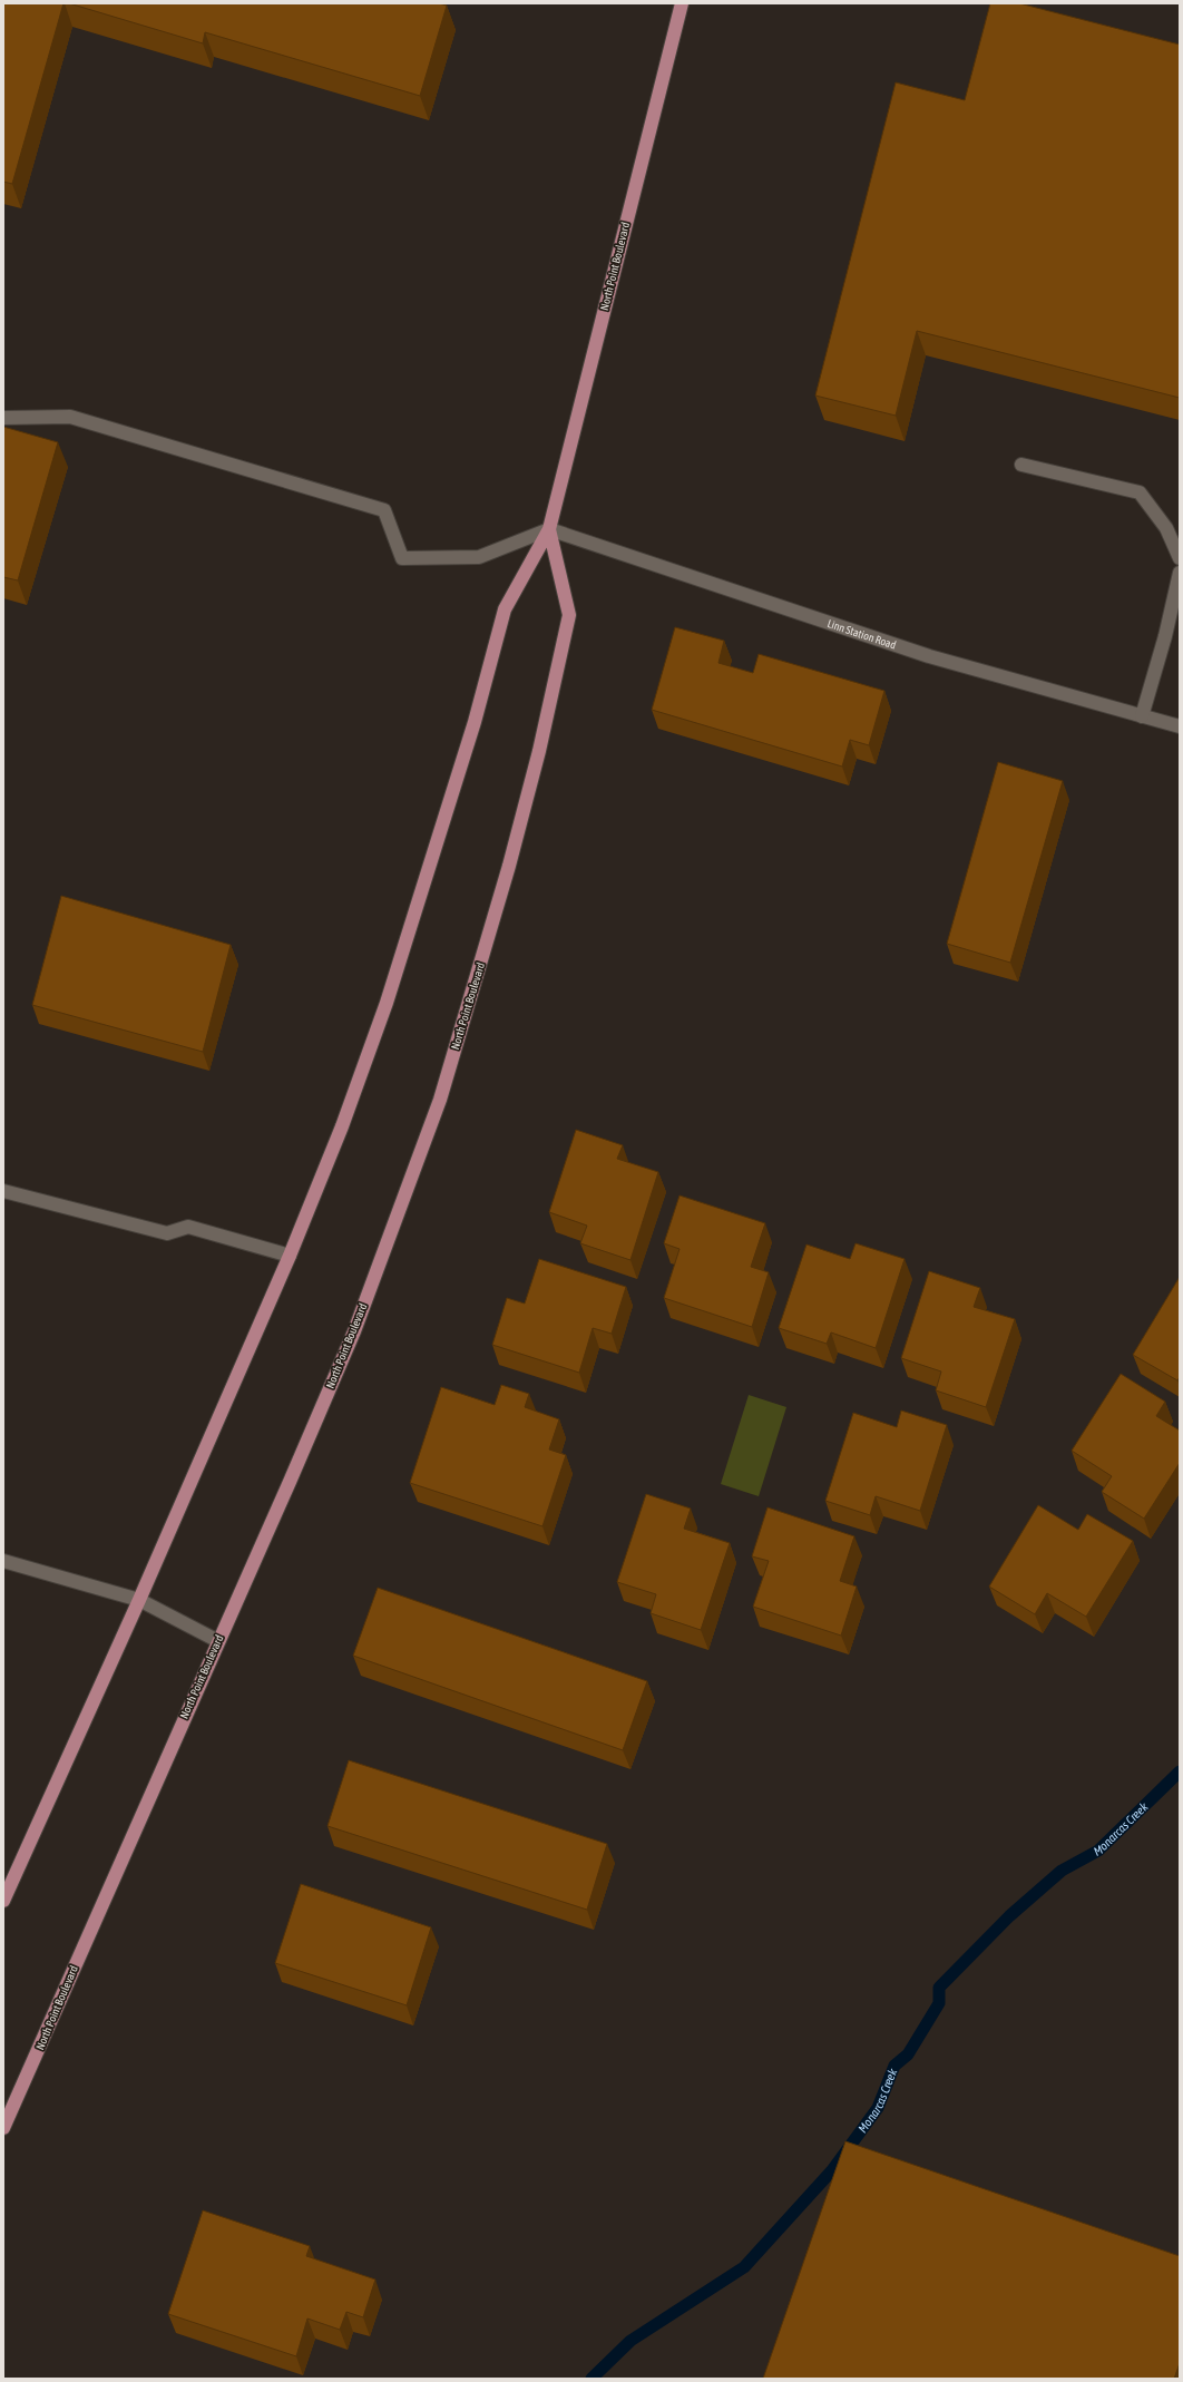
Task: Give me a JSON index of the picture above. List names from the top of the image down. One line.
{"streets":{"main road":["North Point Boulevard"],"street":["Linn Station Road"]},"crossings":[["North Point Boulevard","Linn Station Road"]],"water":["Monarcas Creek"]}
